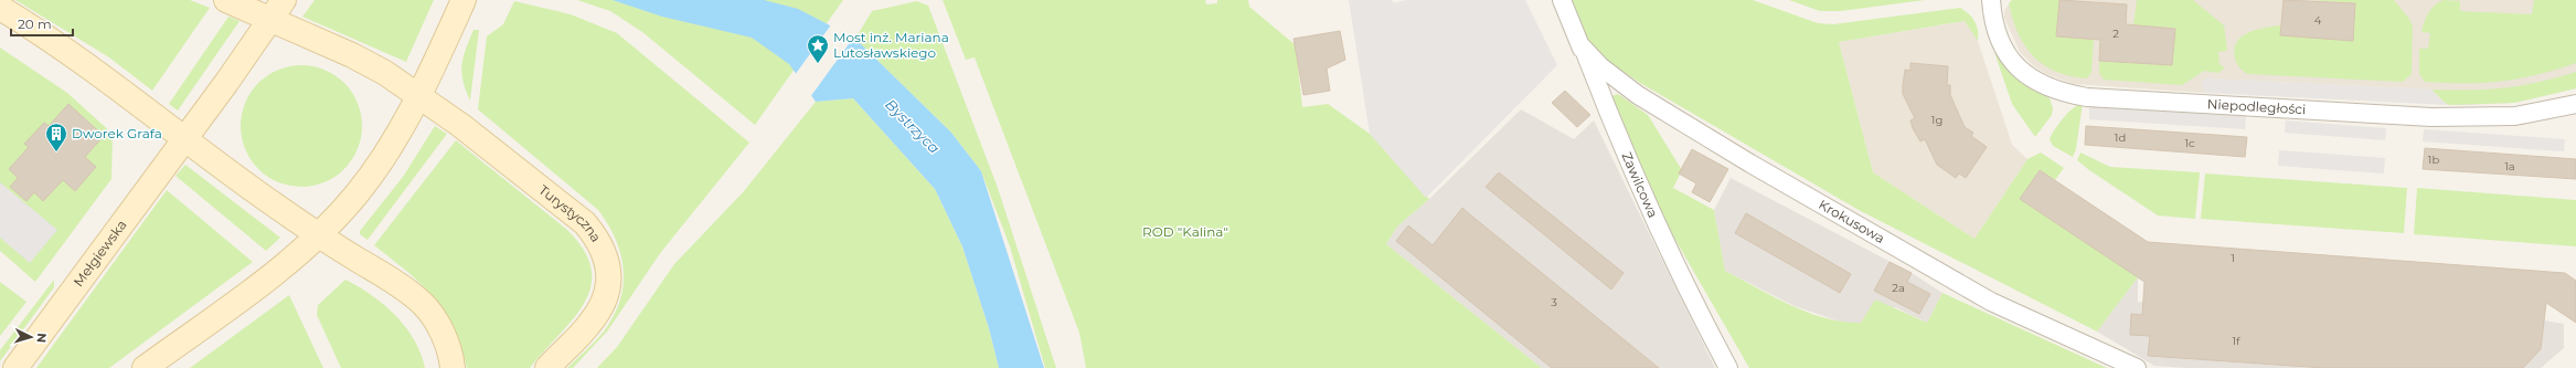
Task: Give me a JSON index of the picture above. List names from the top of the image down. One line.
{"streets":{"main road":["Turystyczna","Mełgiewska"],"street":["Niepodległości","Zawilcowa","Krokusowa"]},"crossings":[["Zawilcowa","Krokusowa"],["Turystyczna","Mełgiewska"]],"water":["Bystrzyca"],"parks":["ROD \"Kalina\""],"places":{"place":["Most inż. Mariana Lutosławskiego"],"building":["Dworek Grafa"]},"house_numbers":["4","2","1g","1d","1c","1b","1a","1","2a","3","1f"],"scale_bar":"20 m","north":"right"}
